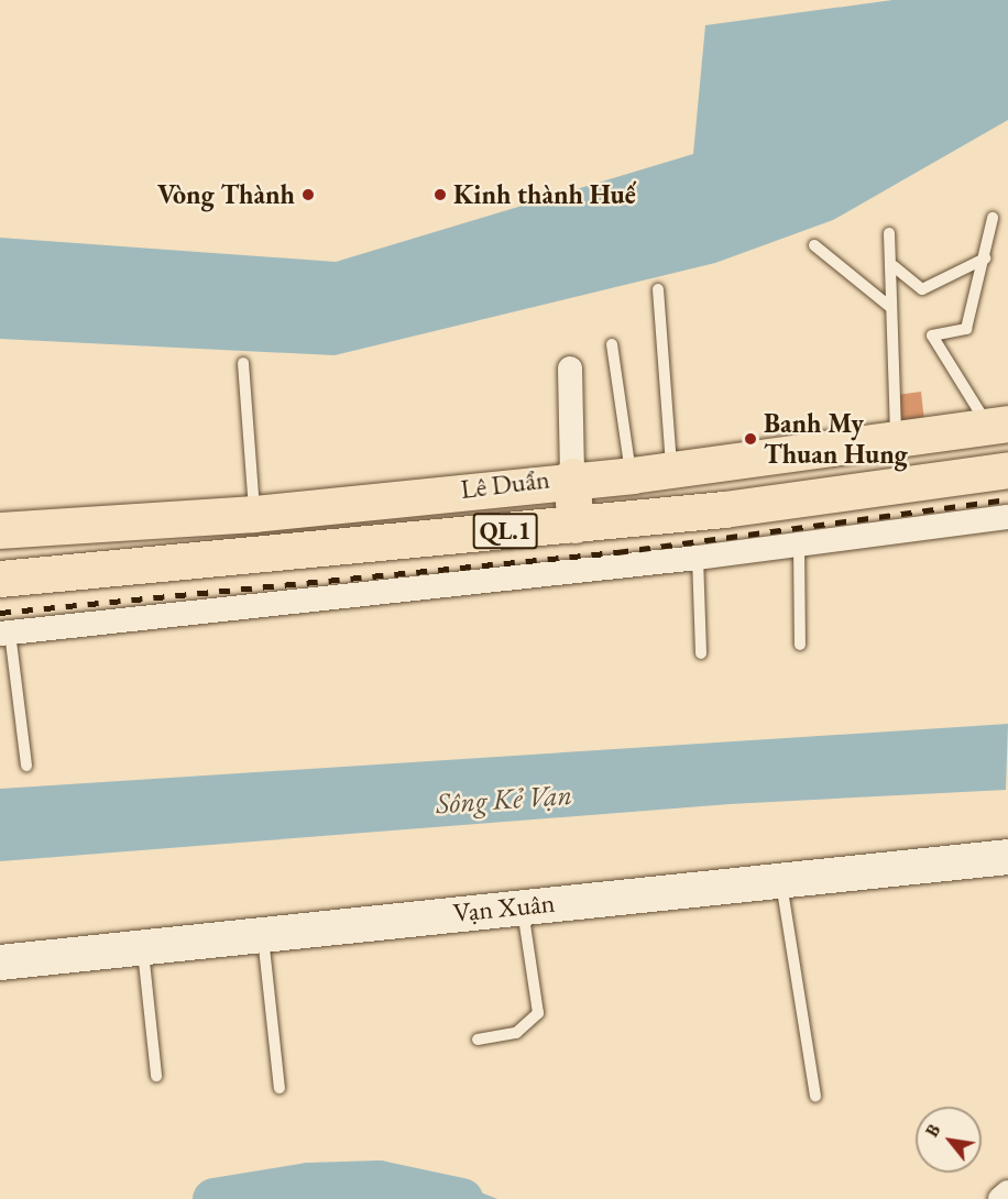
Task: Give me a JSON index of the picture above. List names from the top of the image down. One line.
{"streets":{"main road":["Lê Duẩn","QL.1"],"street":["Vạn Xuân"]},"water":["Sông Kẻ Vạn"],"places":["Vòng Thành","Kinh thành Huế","Banh My Thuan Hung"],"north":"top left"}
